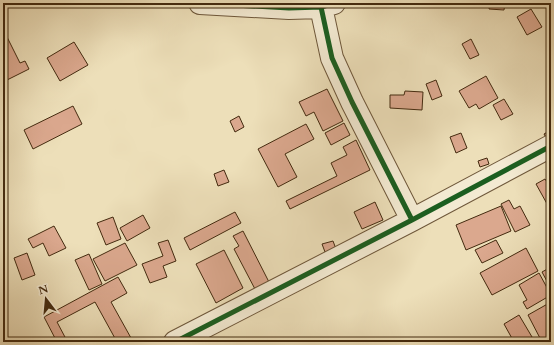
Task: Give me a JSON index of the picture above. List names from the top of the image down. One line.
{"north":"top"}
